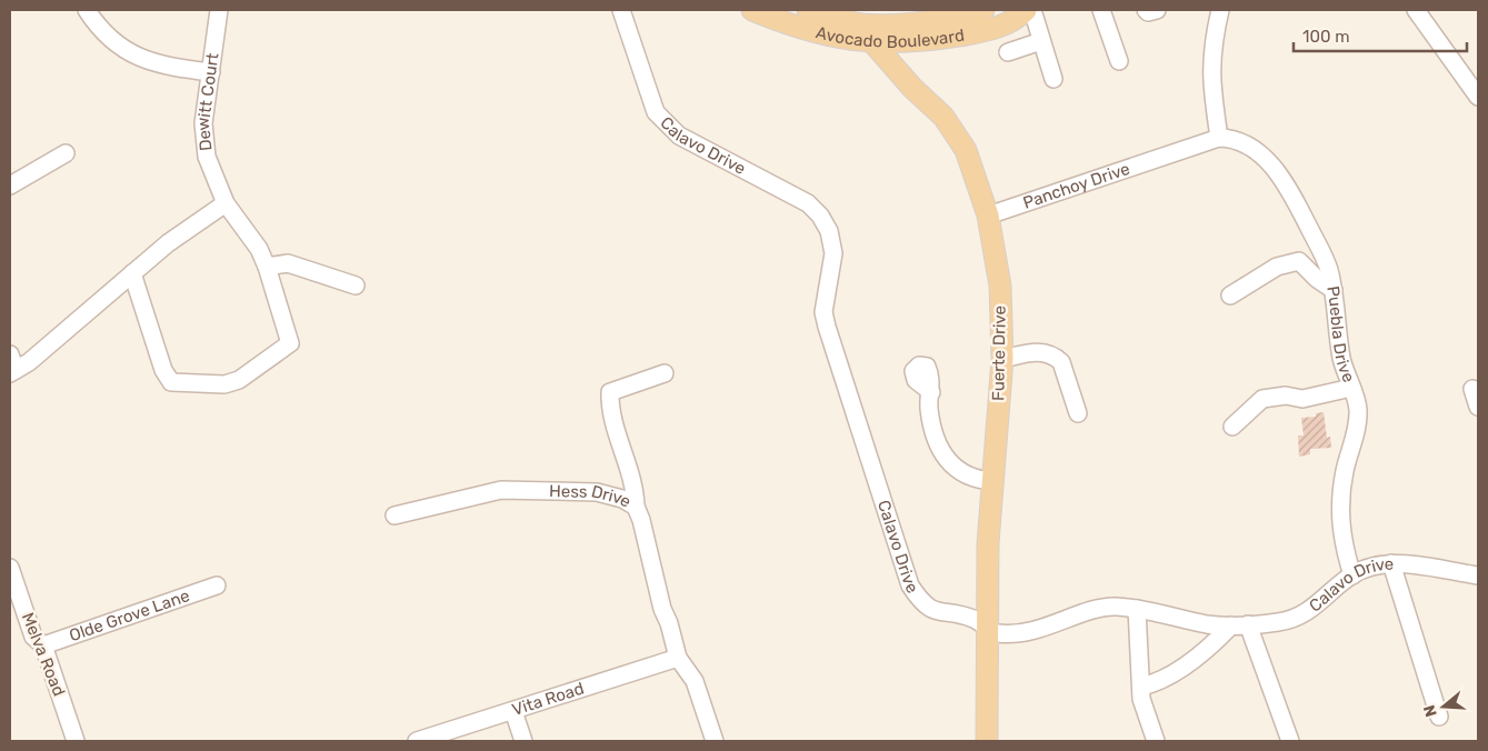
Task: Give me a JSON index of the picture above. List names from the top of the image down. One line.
{"streets":{"main road":["Avocado Boulevard","Fuerte Drive"],"street":["Dewitt Court","Calavo Drive","Panchoy Drive","Puebla Drive","Hess Drive","Olde Grove Lane","Melva Road","Vita Road"]},"crossings":[["Avocado Boulevard","Fuerte Drive"],["Calavo Drive","Puebla Drive"],["Calavo Drive","Fuerte Drive"],["Panchoy Drive","Puebla Drive"],["Panchoy Drive","Fuerte Drive"],["Hess Drive","Vita Road"],["Olde Grove Lane","Melva Road"]],"scale_bar":"100 m","north":"left"}
